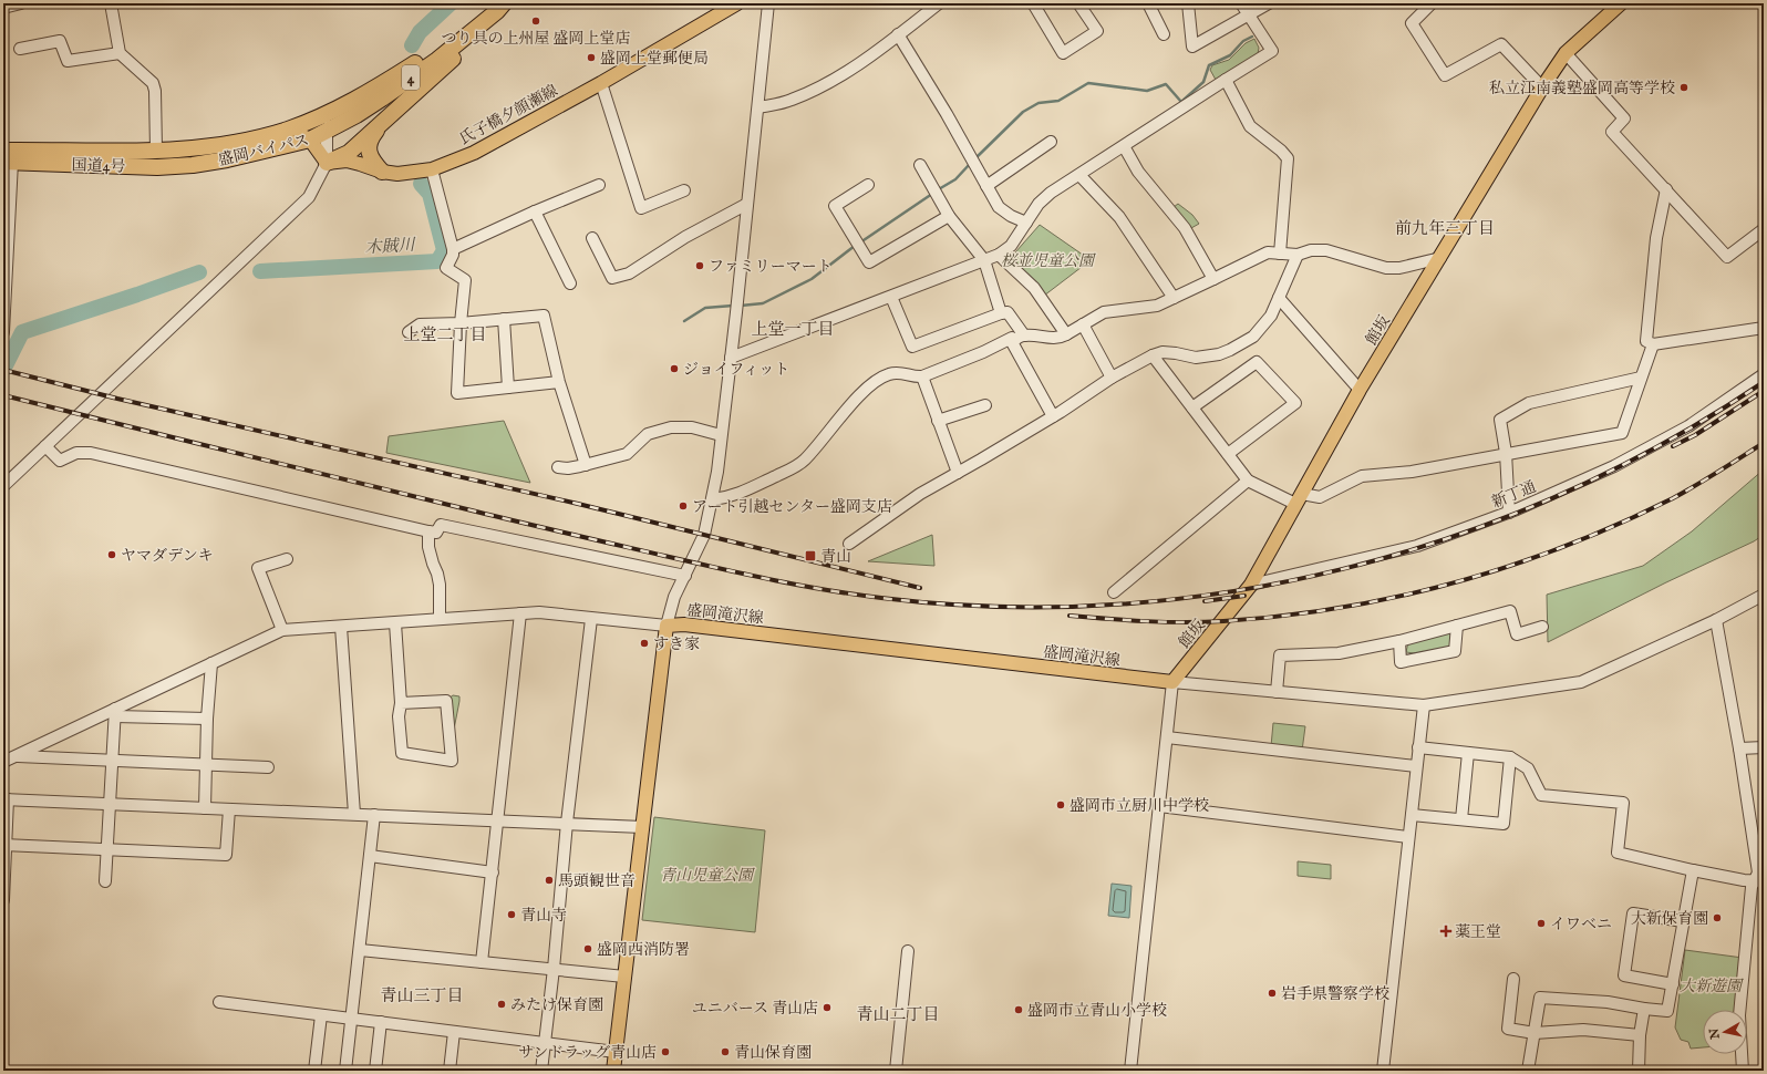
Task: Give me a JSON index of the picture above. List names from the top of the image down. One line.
{"streets":{"highway":["4","盛岡バイパス","国道4号"],"main road":["氏子橋夕顔瀬線","館坂","盛岡滝沢線"],"street":["新丁通"]},"crossings":[["盛岡バイパス","国道4号"],["館坂","新丁通"],["館坂","盛岡滝沢線"]],"districts":["前九年三丁目","上堂一丁目","上堂二丁目","青山三丁目","青山二丁目"],"water":["木賊川"],"parks":["桜並児童公園","青山児童公園","大新遊園"],"places":{"other":["つり具の上州屋 盛岡上堂店","盛岡上堂郵便局","私立江南義塾盛岡高等学校","ファミリーマート","ジョイフィット","アート引越センター盛岡支店","ヤマダデンキ","すき家","盛岡市立厨川中学校","馬頭観世音","青山寺","大新保育園","イワベニ","盛岡西消防署","岩手県警察学校","みたけ保育園","ユニバース 青山店","盛岡市立青山小学校","サンドラッグ青山店","青山保育園"],"transit":["青山"],"health":["薬王堂"]},"north":"left"}
